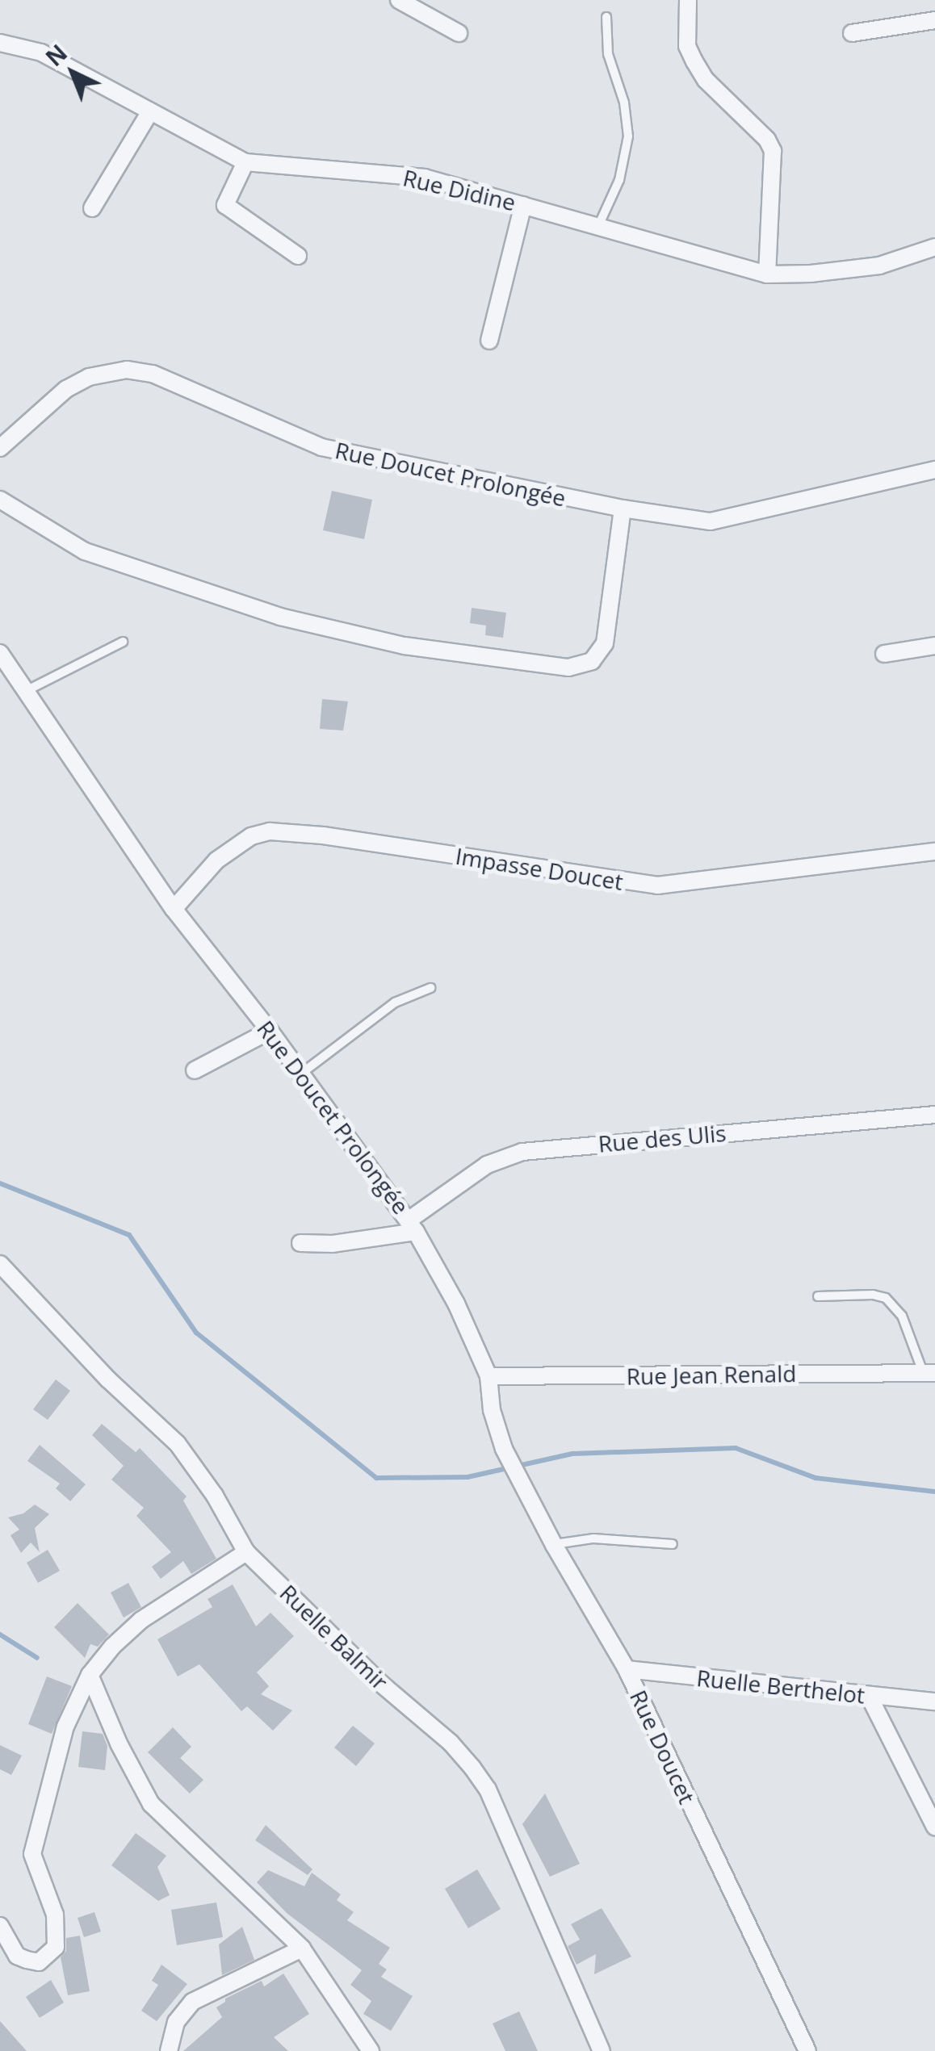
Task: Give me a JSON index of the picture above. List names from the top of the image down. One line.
{"streets":{"street":["Rue Didine","Rue Doucet Prolongée","Impasse Doucet","Rue des Ulis","Rue Jean Renald","Ruelle Balmir","Ruelle Berthelot","Rue Doucet"]},"crossings":[["Rue Doucet Prolongée","Impasse Doucet"],["Rue Doucet Prolongée","Rue des Ulis"],["Rue Doucet Prolongée","Rue Jean Renald"],["Rue Doucet Prolongée","Rue Doucet"],["Ruelle Berthelot","Rue Doucet"]],"north":"top left"}
